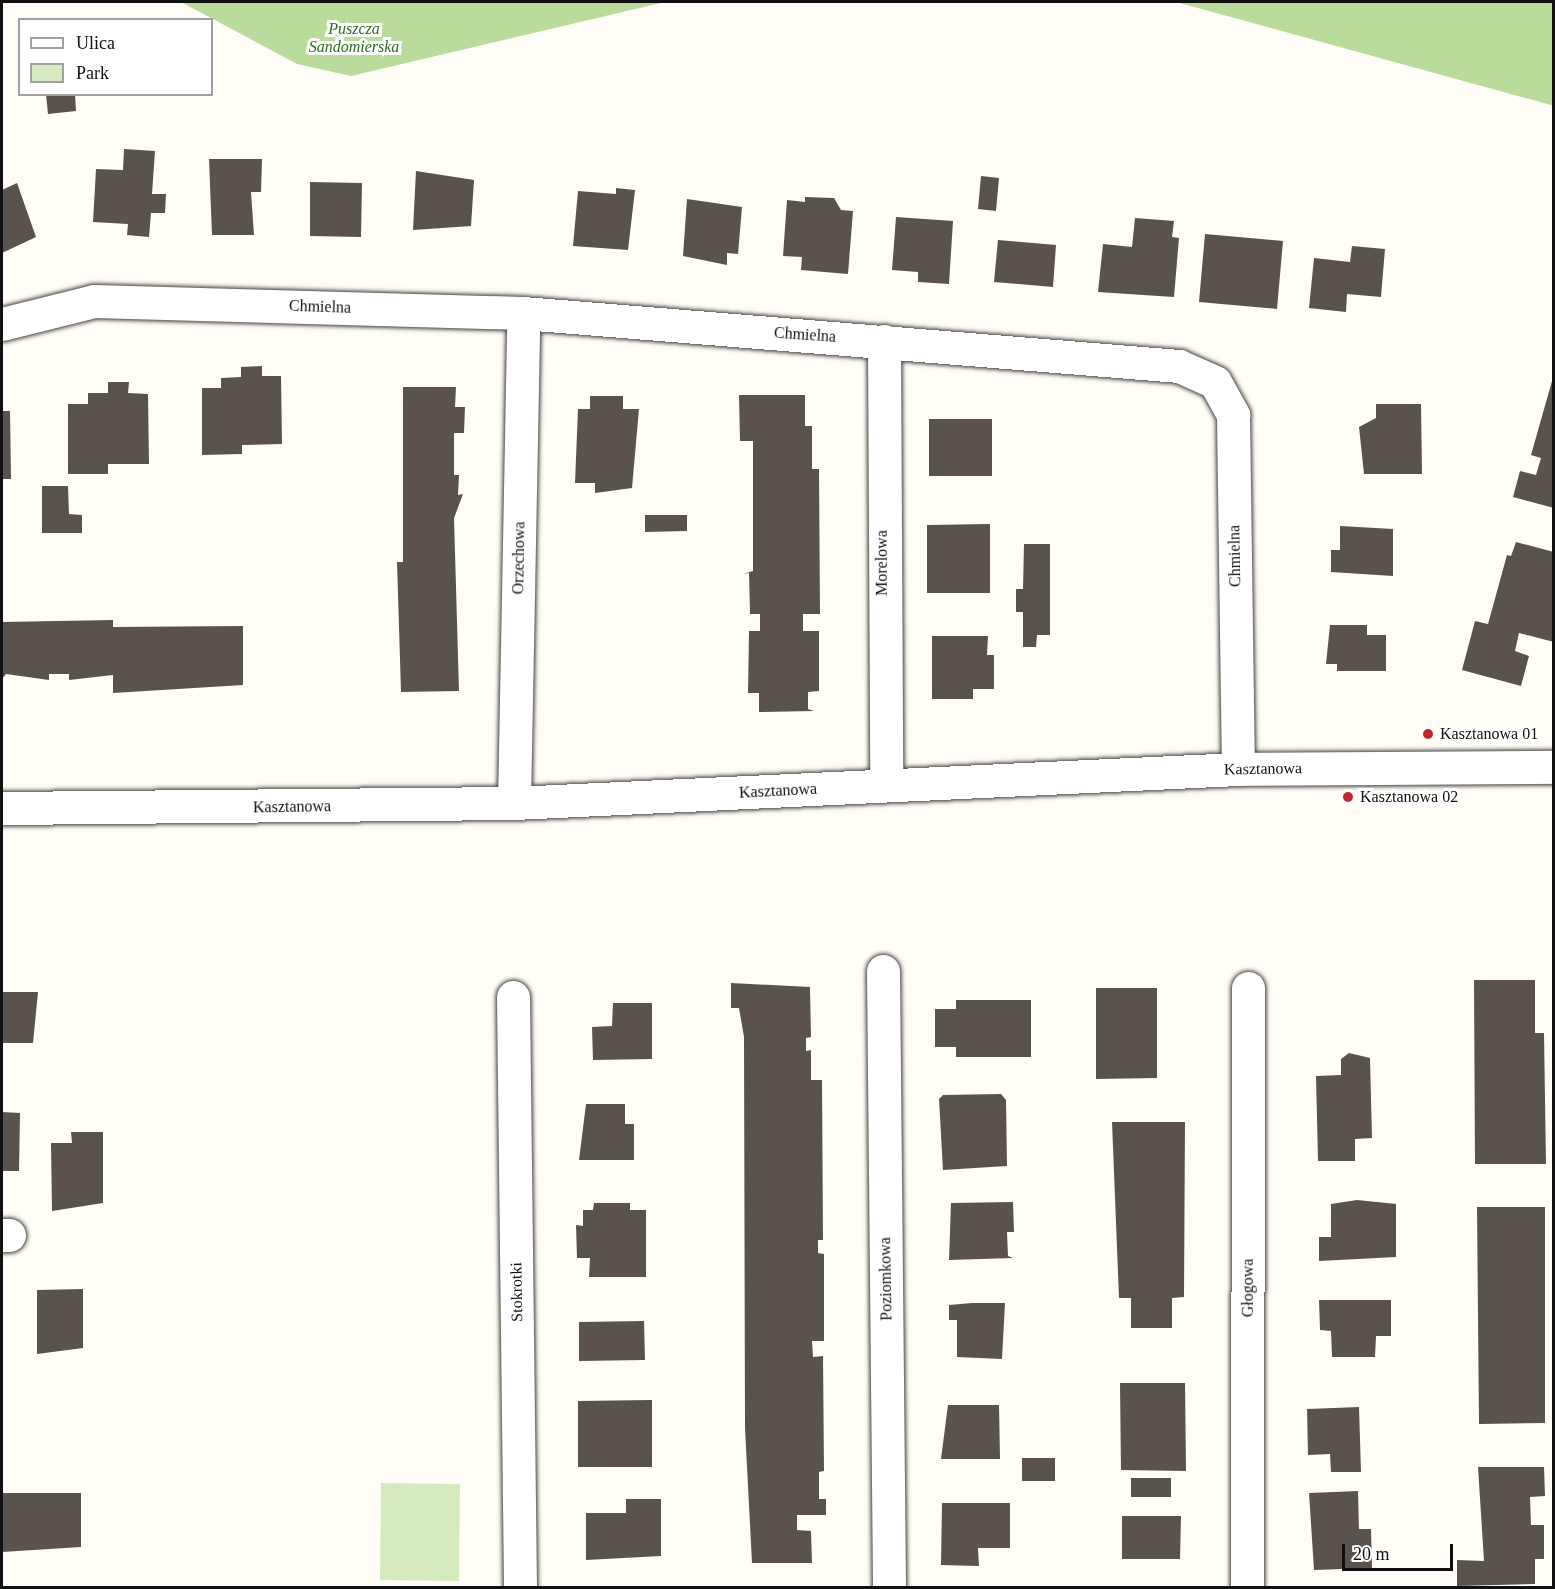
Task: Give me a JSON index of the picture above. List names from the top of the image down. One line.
{"streets":{"street":["Chmielna","Orzechowa","Morelowa","Kasztanowa","Poziomkowa","Głogowa","Stokrotki"]},"crossings":[["Chmielna","Orzechowa"],["Chmielna","Morelowa"],["Chmielna","Kasztanowa"],["Orzechowa","Kasztanowa"],["Morelowa","Kasztanowa"]],"parks":["Puszcza Sandomierska"],"places":["Kasztanowa 01","Kasztanowa 02"],"legend":["Ulica","Park"],"scale_bar":"20 m"}
